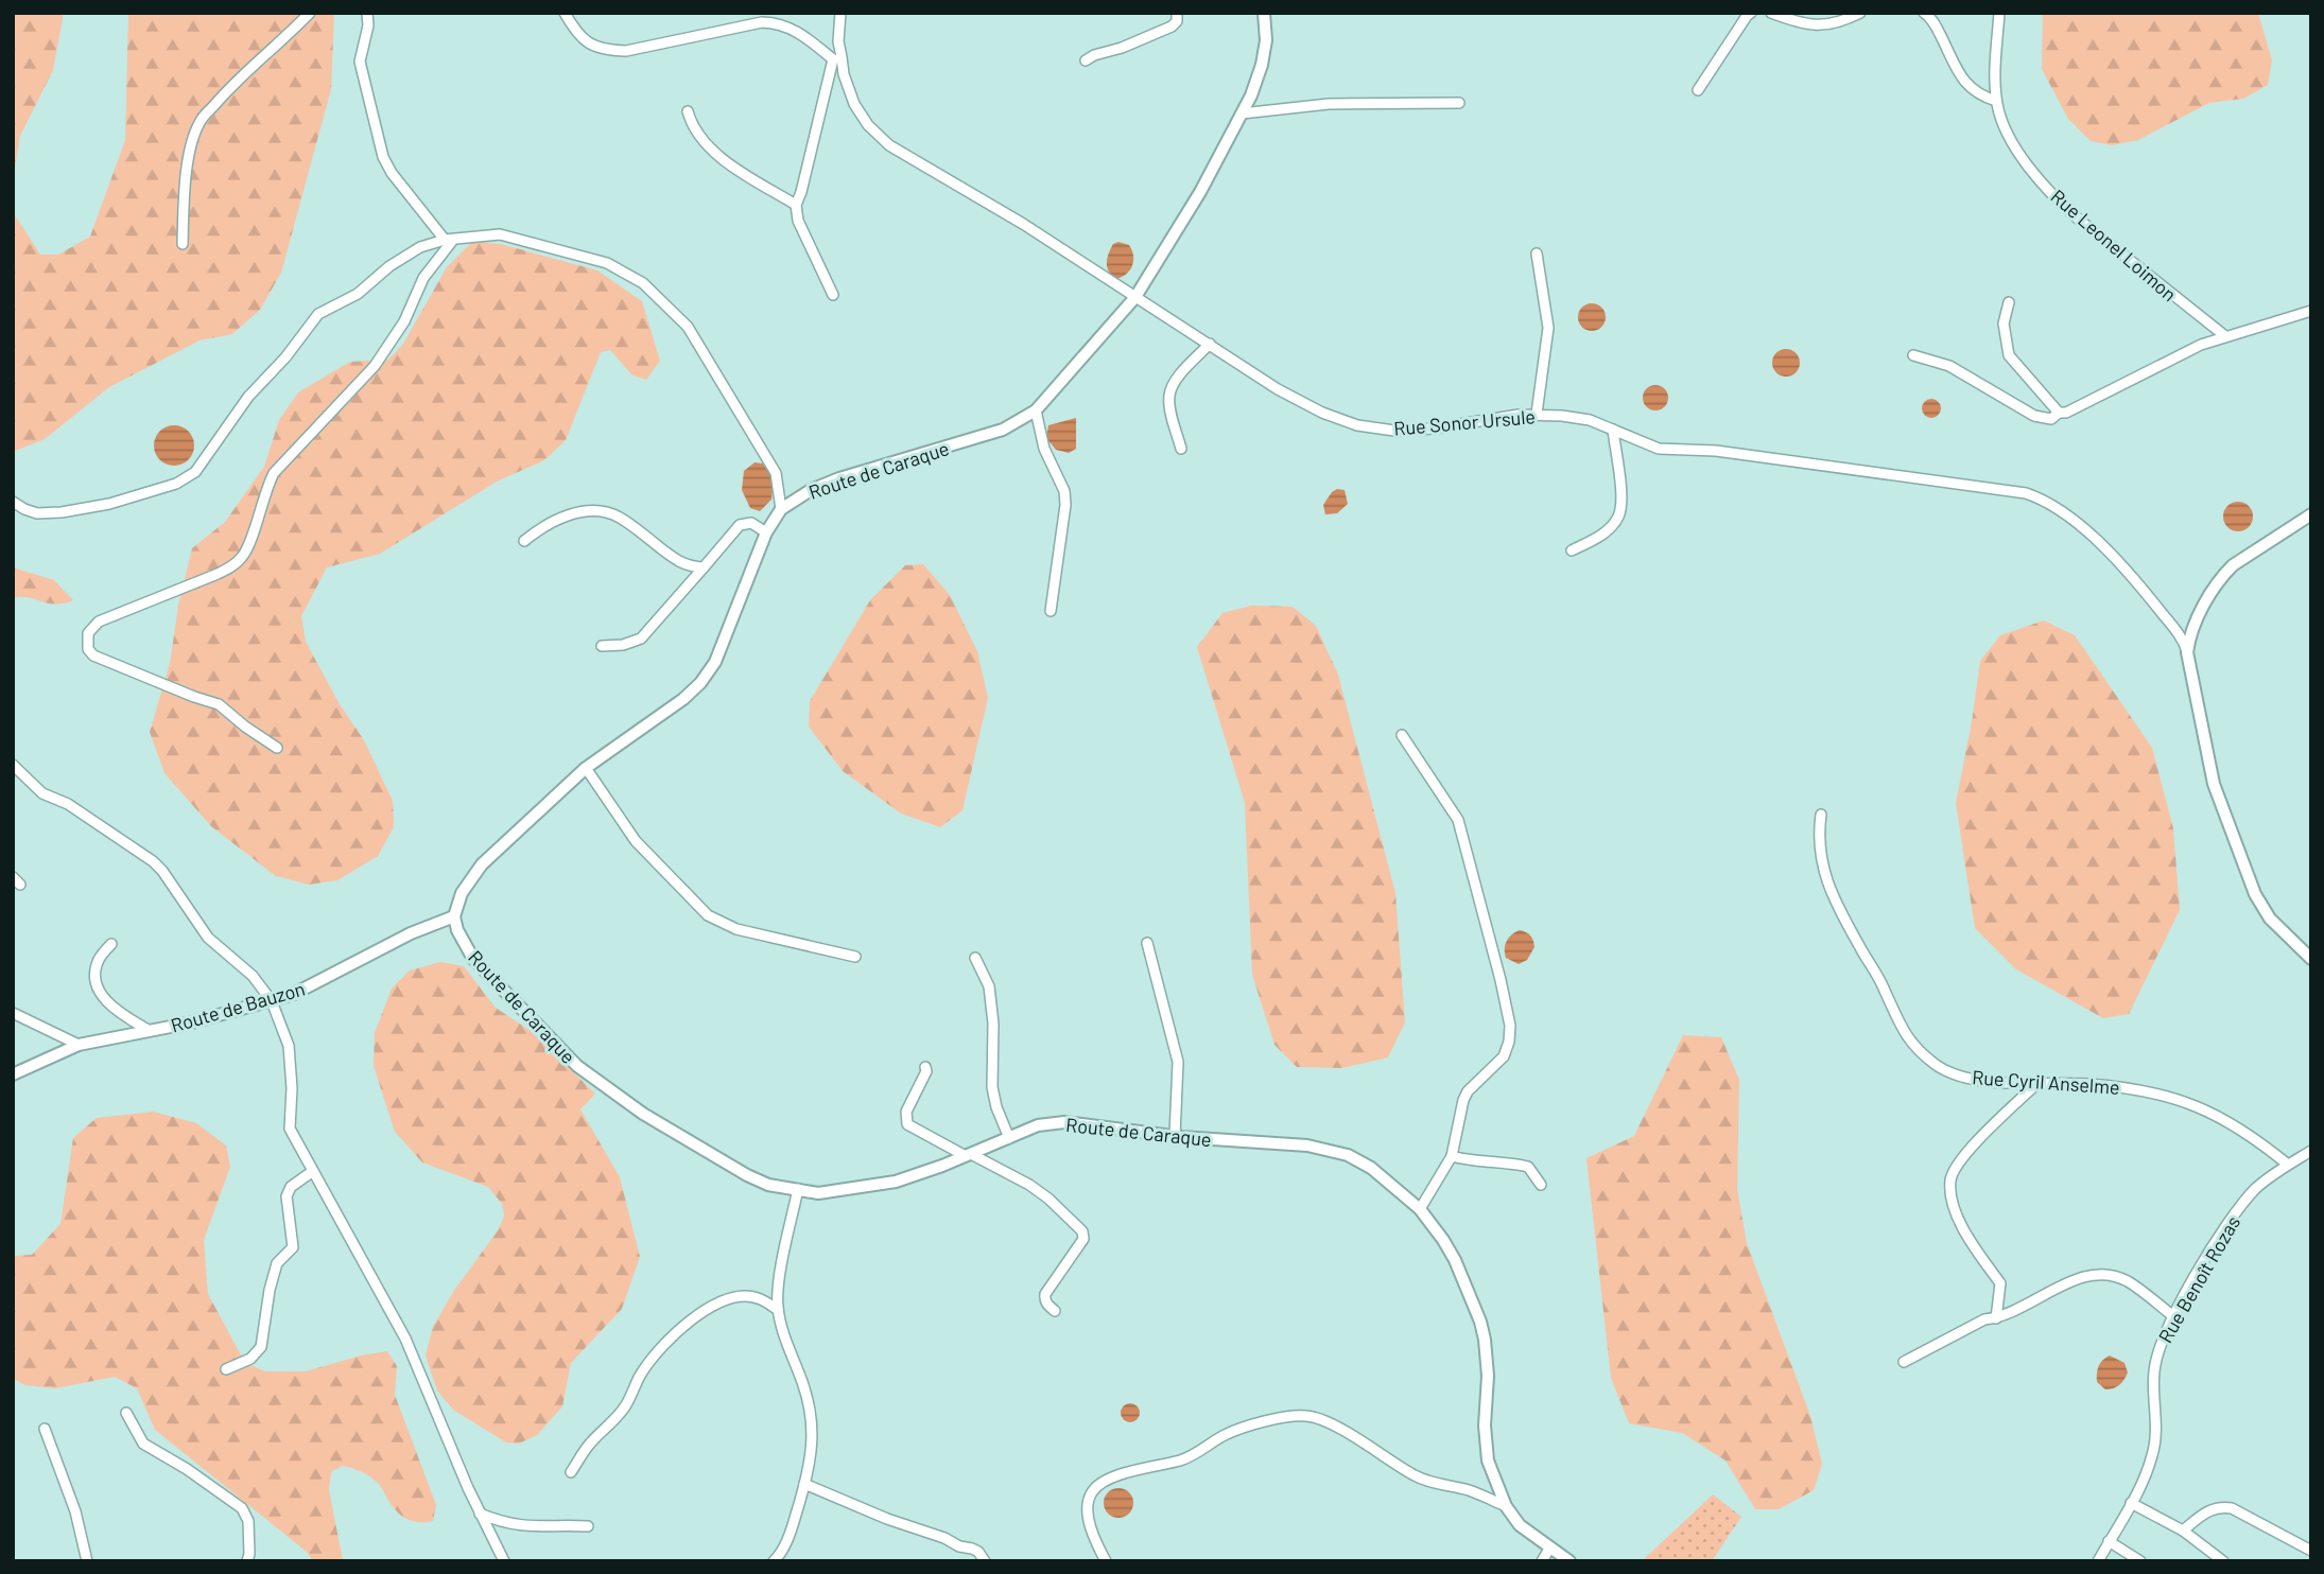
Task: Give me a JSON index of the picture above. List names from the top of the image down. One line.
{"streets":{"street":["Rue Leonel Loimon","Rue Sonor Ursule","Route de Caraque","Route de Bauzon","Rue Cyril Anselme","Rue Benoît Rozas"]},"crossings":[["Rue Sonor Ursule","Route de Caraque"],["Route de Caraque","Route de Bauzon"],["Rue Cyril Anselme","Rue Benoît Rozas"]]}
